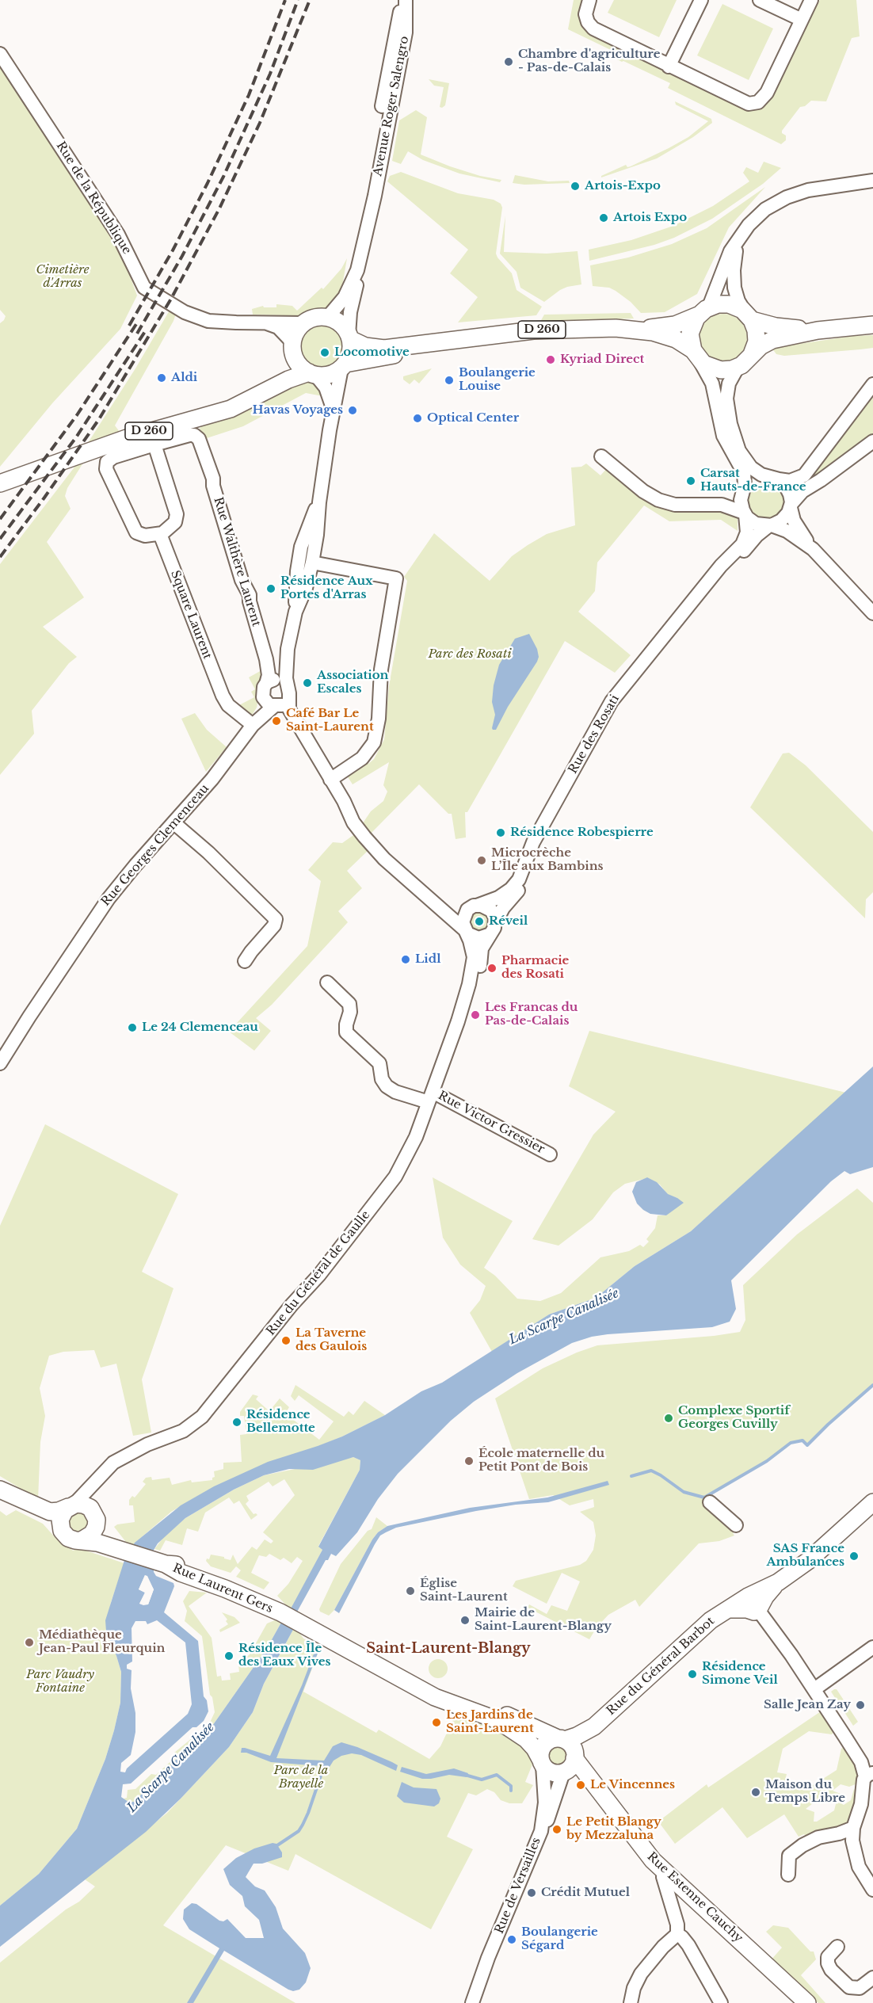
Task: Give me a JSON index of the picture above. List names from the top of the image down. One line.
{"streets":{"main road":["D 260","Rue Laurent Gers","Rue du Général Barbot","Rue Estenne Cauchy"],"street":["Avenue Roger Salengro","Rue de la République","Rue Walthère Laurent","Square Laurent","Rue des Rosati","Rue Georges Clemenceau","Rue Victor Gressier","Rue du Général de Gaulle","Rue de Versailles"]},"crossings":[["Avenue Roger Salengro","Rue de la République"],["Avenue Roger Salengro","D 260"],["Rue de la République","D 260"],["Square Laurent","Rue Georges Clemenceau"],["Rue des Rosati","Rue du Général de Gaulle"],["Rue Victor Gressier","Rue du Général de Gaulle"],["Rue du Général de Gaulle","Rue Laurent Gers"],["Rue Laurent Gers","Rue du Général Barbot"],["Rue Laurent Gers","Rue de Versailles"],["Rue Laurent Gers","Rue Estenne Cauchy"],["Rue du Général Barbot","Rue de Versailles"],["Rue du Général Barbot","Rue Estenne Cauchy"],["Rue de Versailles","Rue Estenne Cauchy"]],"districts":["Saint-Laurent-Blangy"],"water":["La Scarpe Canalisée"],"parks":["Cimetière d'Arras","Parc des Rosati","Parc Vaudry Fontaine","Parc de la Brayelle"],"places":["Chambre d'agriculture - Pas-de-Calais","Artois-Expo","Artois Expo","Locomotive","Kyriad Direct","Aldi","Boulangerie Louise","Havas Voyages","Optical Center","Carsat Hauts-de-France","Résidence Aux Portes d'Arras","Association Escales","Café Bar Le Saint-Laurent","Résidence Robespierre","Microcrèche L’Île aux Bambins","Réveil","Lidl","Pharmacie des Rosati","Les Francas du Pas-de-Calais","Le 24 Clemenceau","La Taverne des Gaulois","Complexe Sportif Georges Cuvilly","Résidence Bellemotte","École maternelle du Petit Pont de Bois","SAS France Ambulances","Église Saint-Laurent","Mairie de Saint-Laurent-Blangy","Médiathèque Jean-Paul Fleurquin","Résidence Île des Eaux Vives","Résidence Simone Veil","Salle Jean Zay","Les Jardins de Saint-Laurent","Le Vincennes","Maison du Temps Libre","Le Petit Blangy by Mezzaluna","Crédit Mutuel","Boulangerie Ségard"]}
